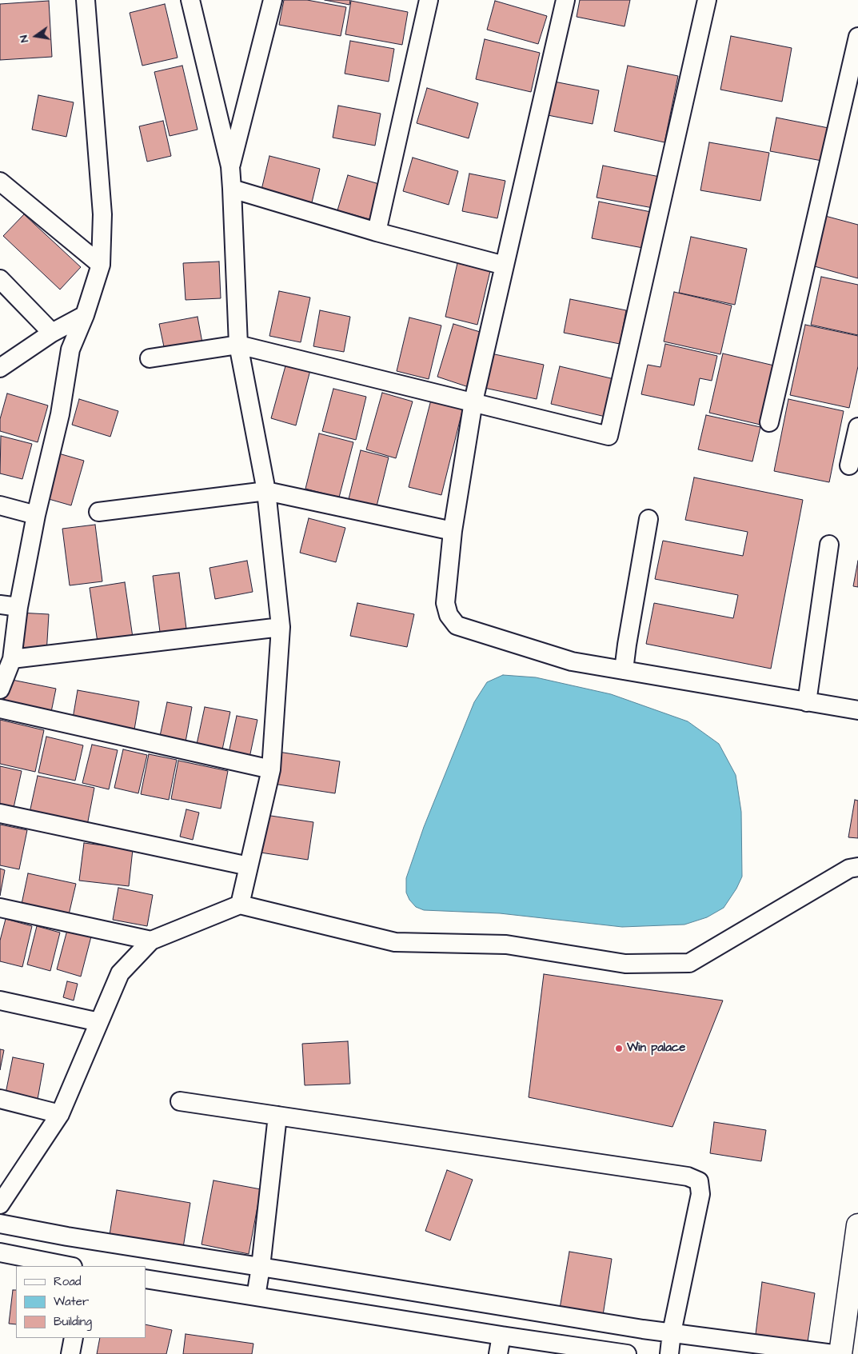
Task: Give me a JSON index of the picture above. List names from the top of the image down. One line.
{"places":["Win palace"],"legend":["Road","Water","Building"],"north":"left"}
